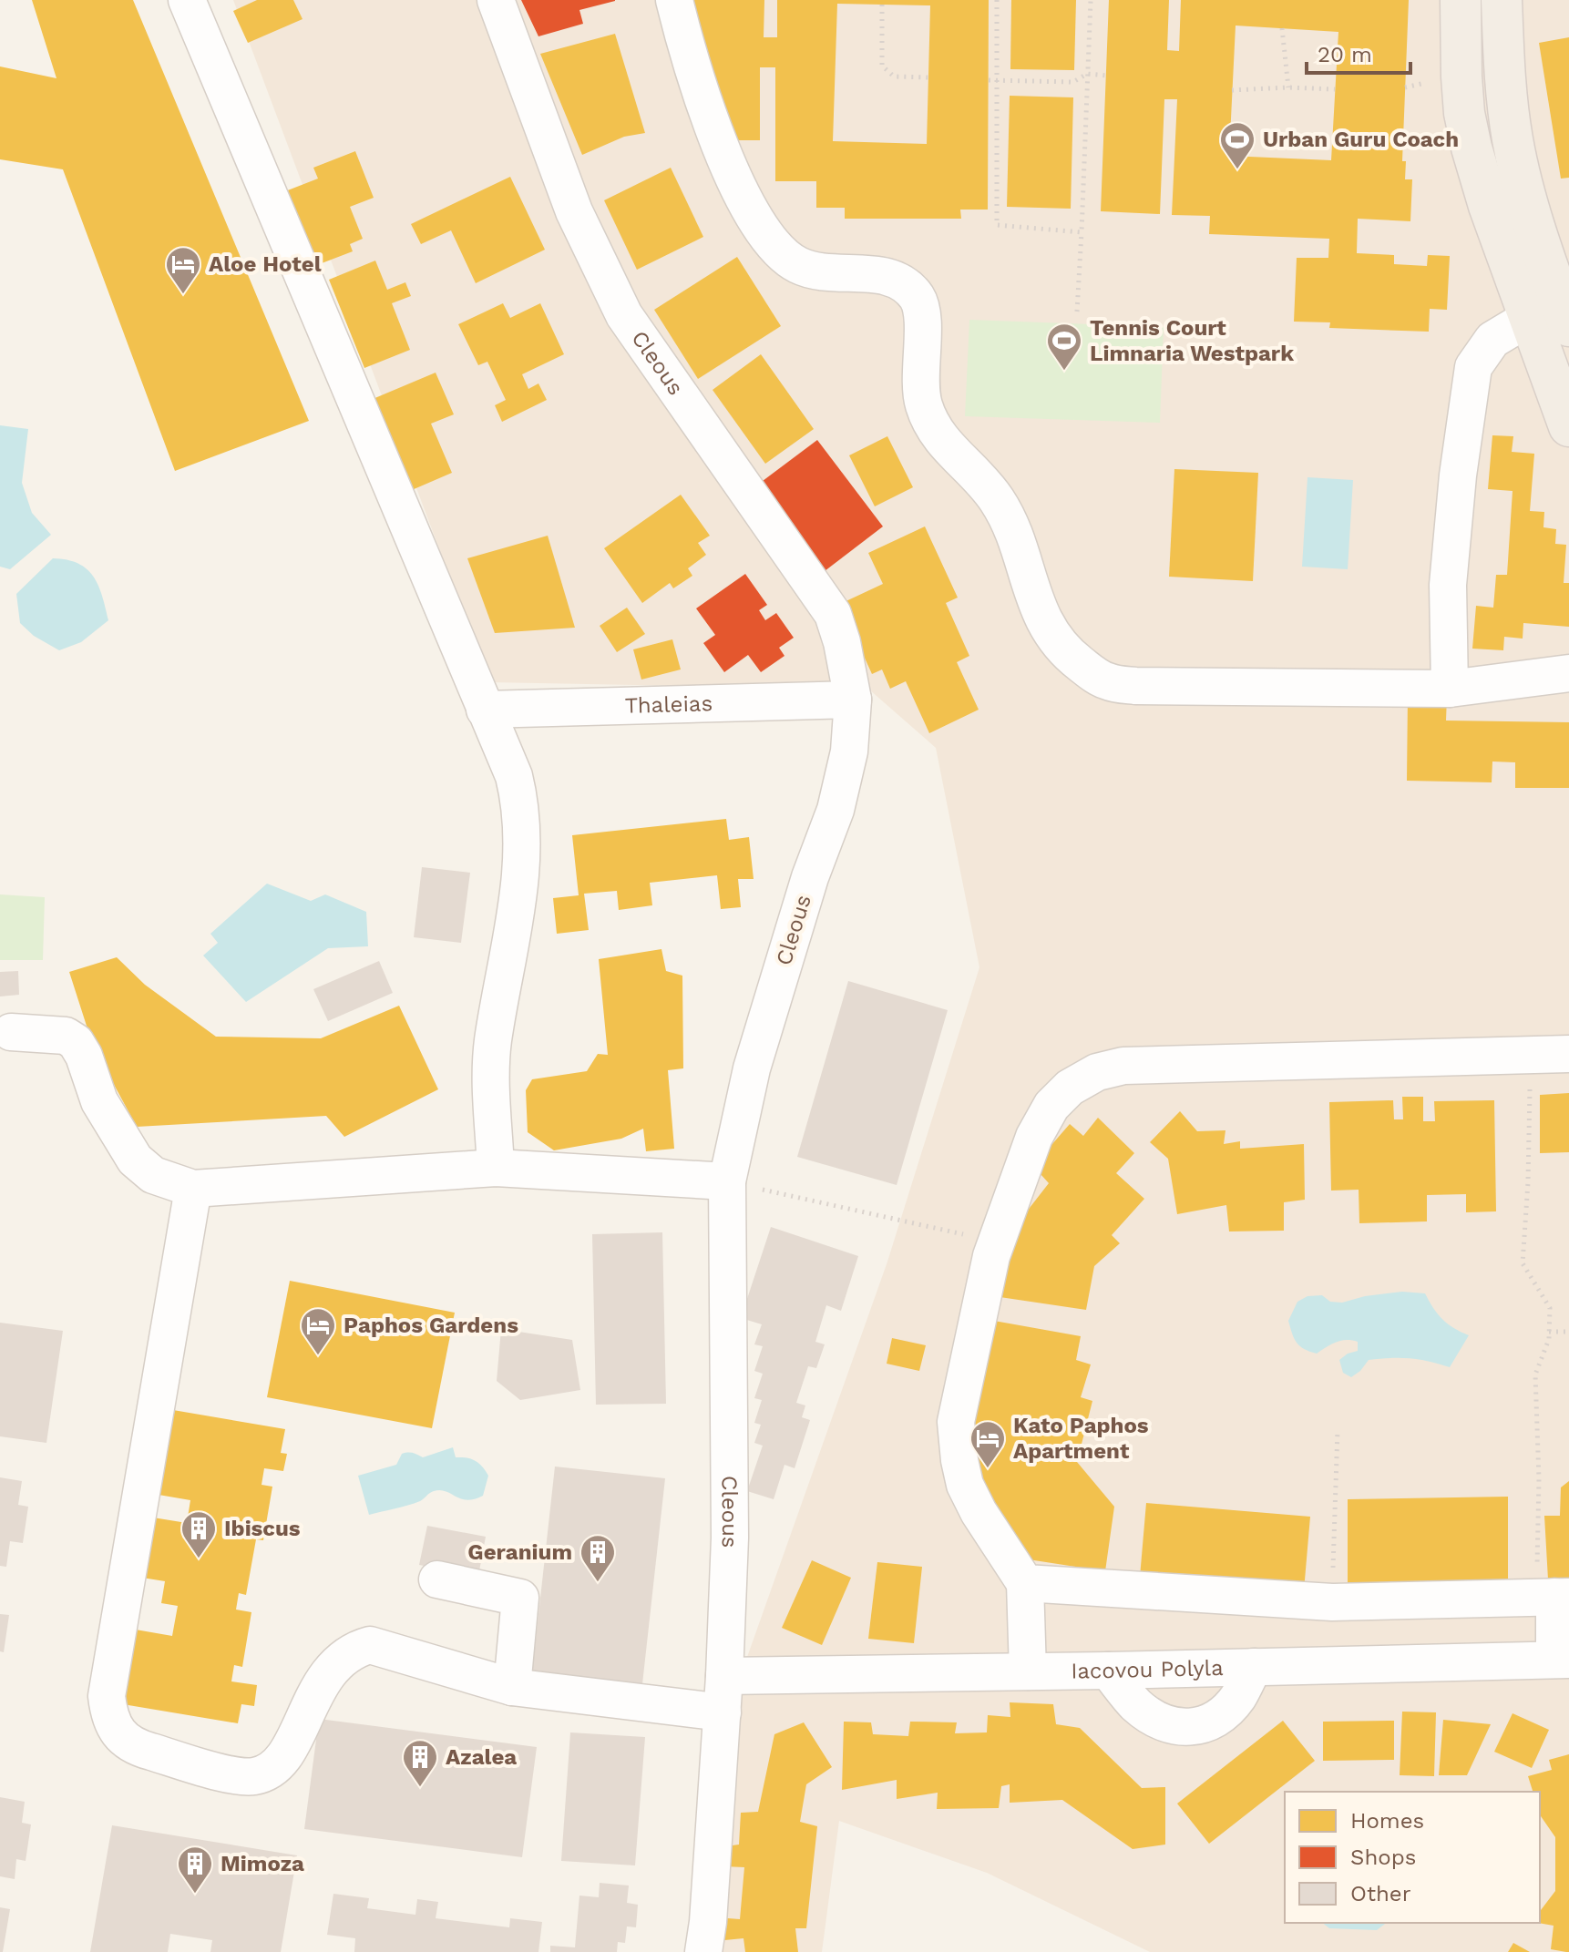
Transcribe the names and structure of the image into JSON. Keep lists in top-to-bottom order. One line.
{"streets":{"street":["Cleous","Thaleias","Iacovou Polyla"]},"crossings":[["Cleous","Thaleias"],["Cleous","Iacovou Polyla"]],"places":{"sports":["Urban Guru Coach","Tennis Court Limnaria Westpark"],"hotel":["Aloe Hotel","Paphos Gardens","Kato Paphos Apartment"],"building":["Ibiscus","Geranium","Azalea","Mimoza"]},"legend":["Homes","Shops","Other"],"scale_bar":"20 m"}
